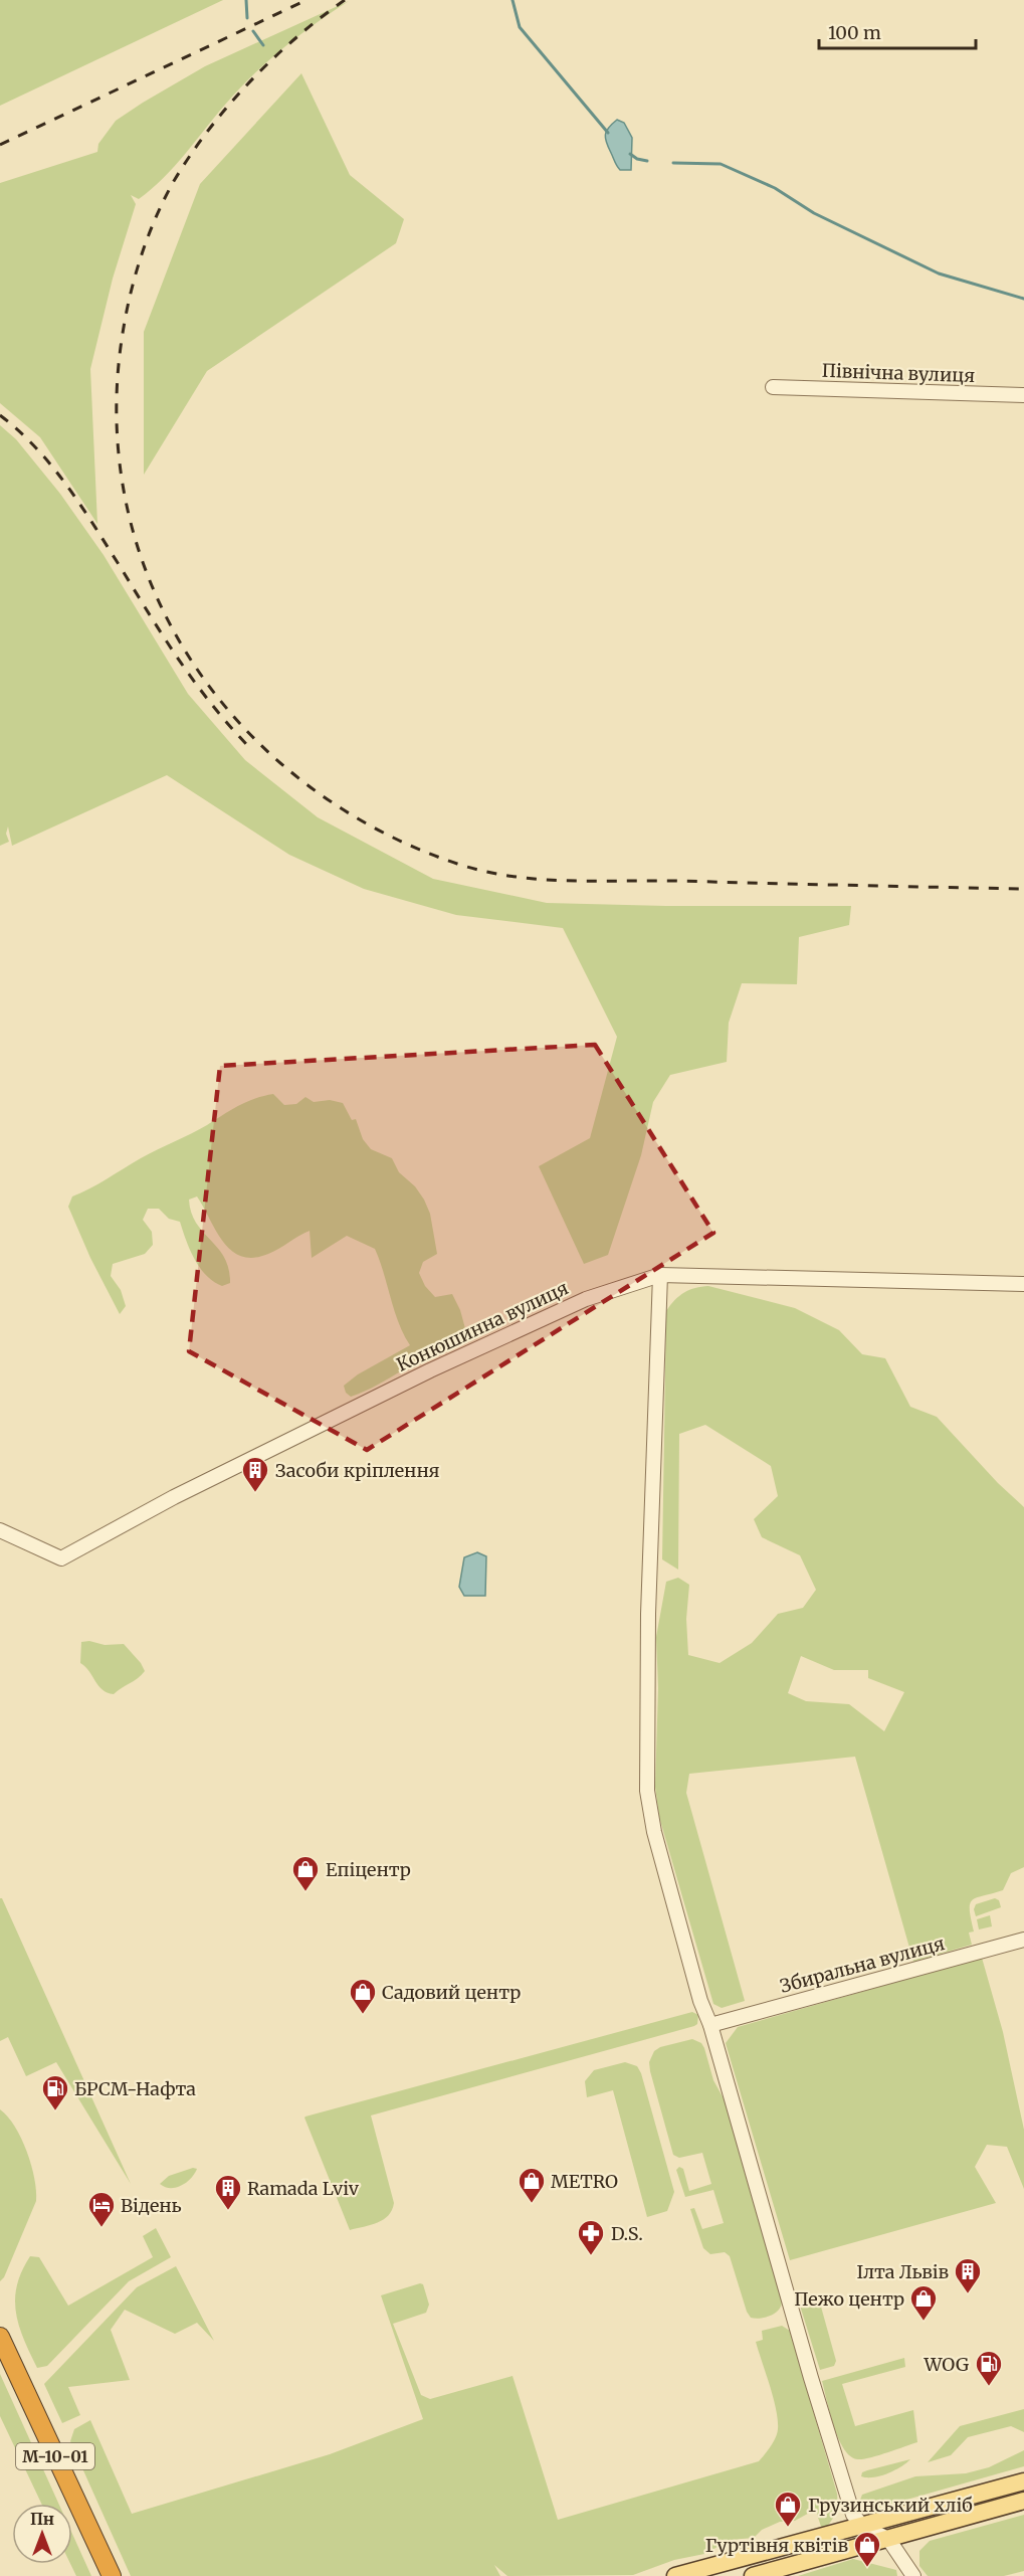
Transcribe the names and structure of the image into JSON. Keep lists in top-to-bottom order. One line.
{"streets":{"highway":["М-10-01"],"street":["Північна вулиця","Конюшинна вулиця","Збиральна вулиця"]},"places":{"building":["Засоби кріплення","Ramada Lviv","Ілта Львів"],"shop":["Епіцентр","Садовий центр","METRO","Пежо центр","Грузинський хліб","Гуртівня квітів"],"fuel station":["БРСМ-Нафта","WOG"],"hotel":["Відень"],"pharmacy":["D.S."]},"scale_bar":"100 m","north":"top"}
